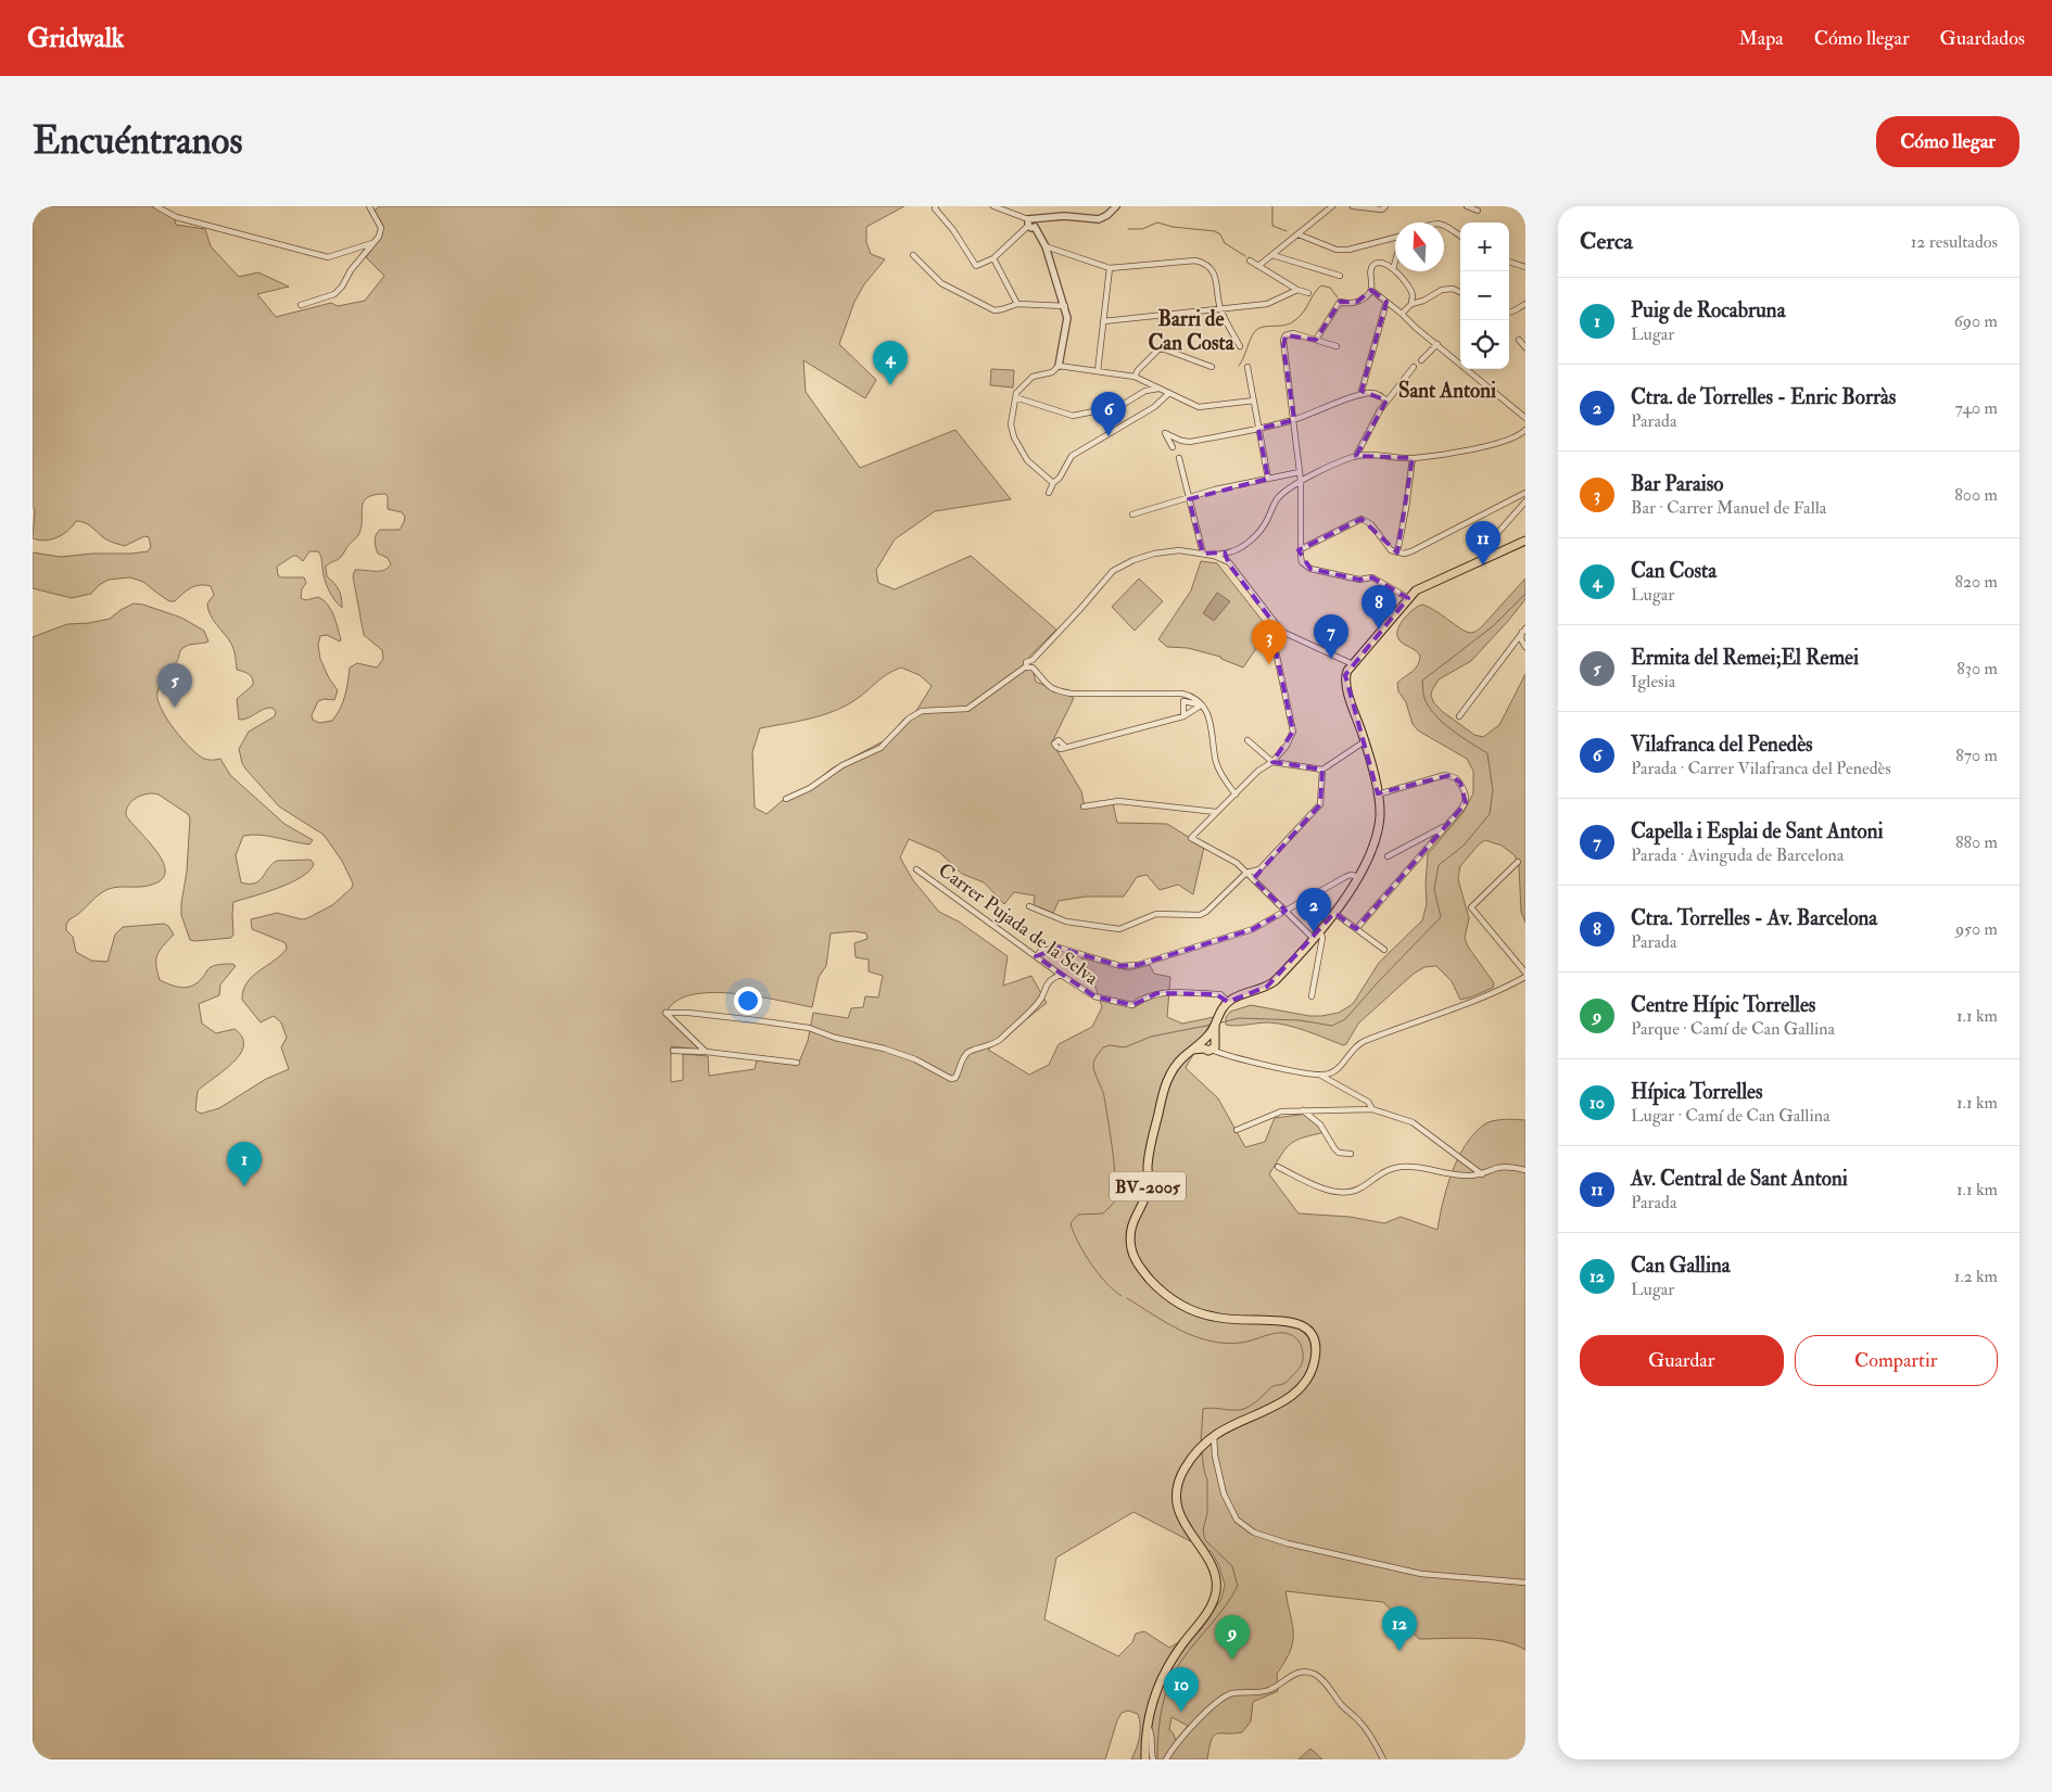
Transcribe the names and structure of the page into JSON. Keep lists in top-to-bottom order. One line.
{"streets":{"main road":["BV-2005"],"street":["Carrer Pujada de la Selva"]},"crossings":[["Carrer Pujada de la Selva","BV-2005"]],"districts":["Barri de Can Costa","Sant Antoni"],"north":"top","page":{"header":"Gridwalk","nav":["Mapa","Cómo llegar","Guardados"],"buttons":["Cómo llegar",["Guardar","Compartir"]],"title":"Encuéntranos","heading":["Cerca","12 resultados"],"map_buttons":["+","−"],"list":[{"mark":"1","name":"Puig de Rocabruna","note":"Lugar","value":"690 m"},{"mark":"2","name":"Ctra. de Torrelles - Enric Borràs","note":"Parada","value":"740 m"},{"mark":"3","name":"Bar Paraiso","note":"Bar · Carrer Manuel de Falla","value":"800 m"},{"mark":"4","name":"Can Costa","note":"Lugar","value":"820 m"},{"mark":"5","name":"Ermita del Remei;El Remei","note":"Iglesia","value":"830 m"},{"mark":"6","name":"Vilafranca del Penedès","note":"Parada · Carrer Vilafranca del Penedès","value":"870 m"},{"mark":"7","name":"Capella i Esplai de Sant Antoni","note":"Parada · Avinguda de Barcelona","value":"880 m"},{"mark":"8","name":"Ctra. Torrelles - Av. Barcelona","note":"Parada","value":"950 m"},{"mark":"9","name":"Centre Hípic Torrelles","note":"Parque · Camí de Can Gallina","value":"1.1 km"},{"mark":"10","name":"Hípica Torrelles","note":"Lugar · Camí de Can Gallina","value":"1.1 km"},{"mark":"11","name":"Av. Central de Sant Antoni","note":"Parada","value":"1.1 km"},{"mark":"12","name":"Can Gallina","note":"Lugar","value":"1.2 km"}],"pins":["4","6","11","8","7","3","5","2","1","12","9","10"]}}
